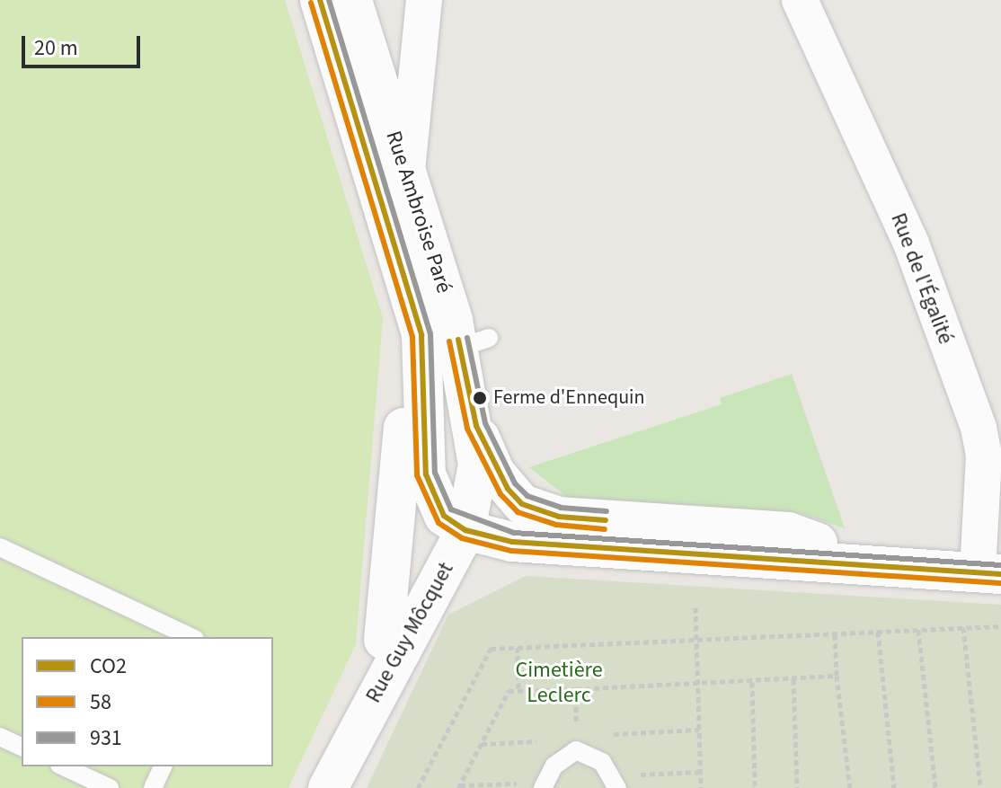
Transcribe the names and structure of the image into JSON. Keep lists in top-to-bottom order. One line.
{"streets":{"street":["Rue Ambroise Paré","Rue de l'Égalité","Rue Guy Môcquet"]},"crossings":[["Rue Ambroise Paré","Rue Guy Môcquet"]],"parks":["Cimetière Leclerc"],"places":["Ferme d'Ennequin"],"lines":["transit line CO2","transit line 931","transit line 58"],"legend":["CO2","58","931"],"scale_bar":"20 m"}
